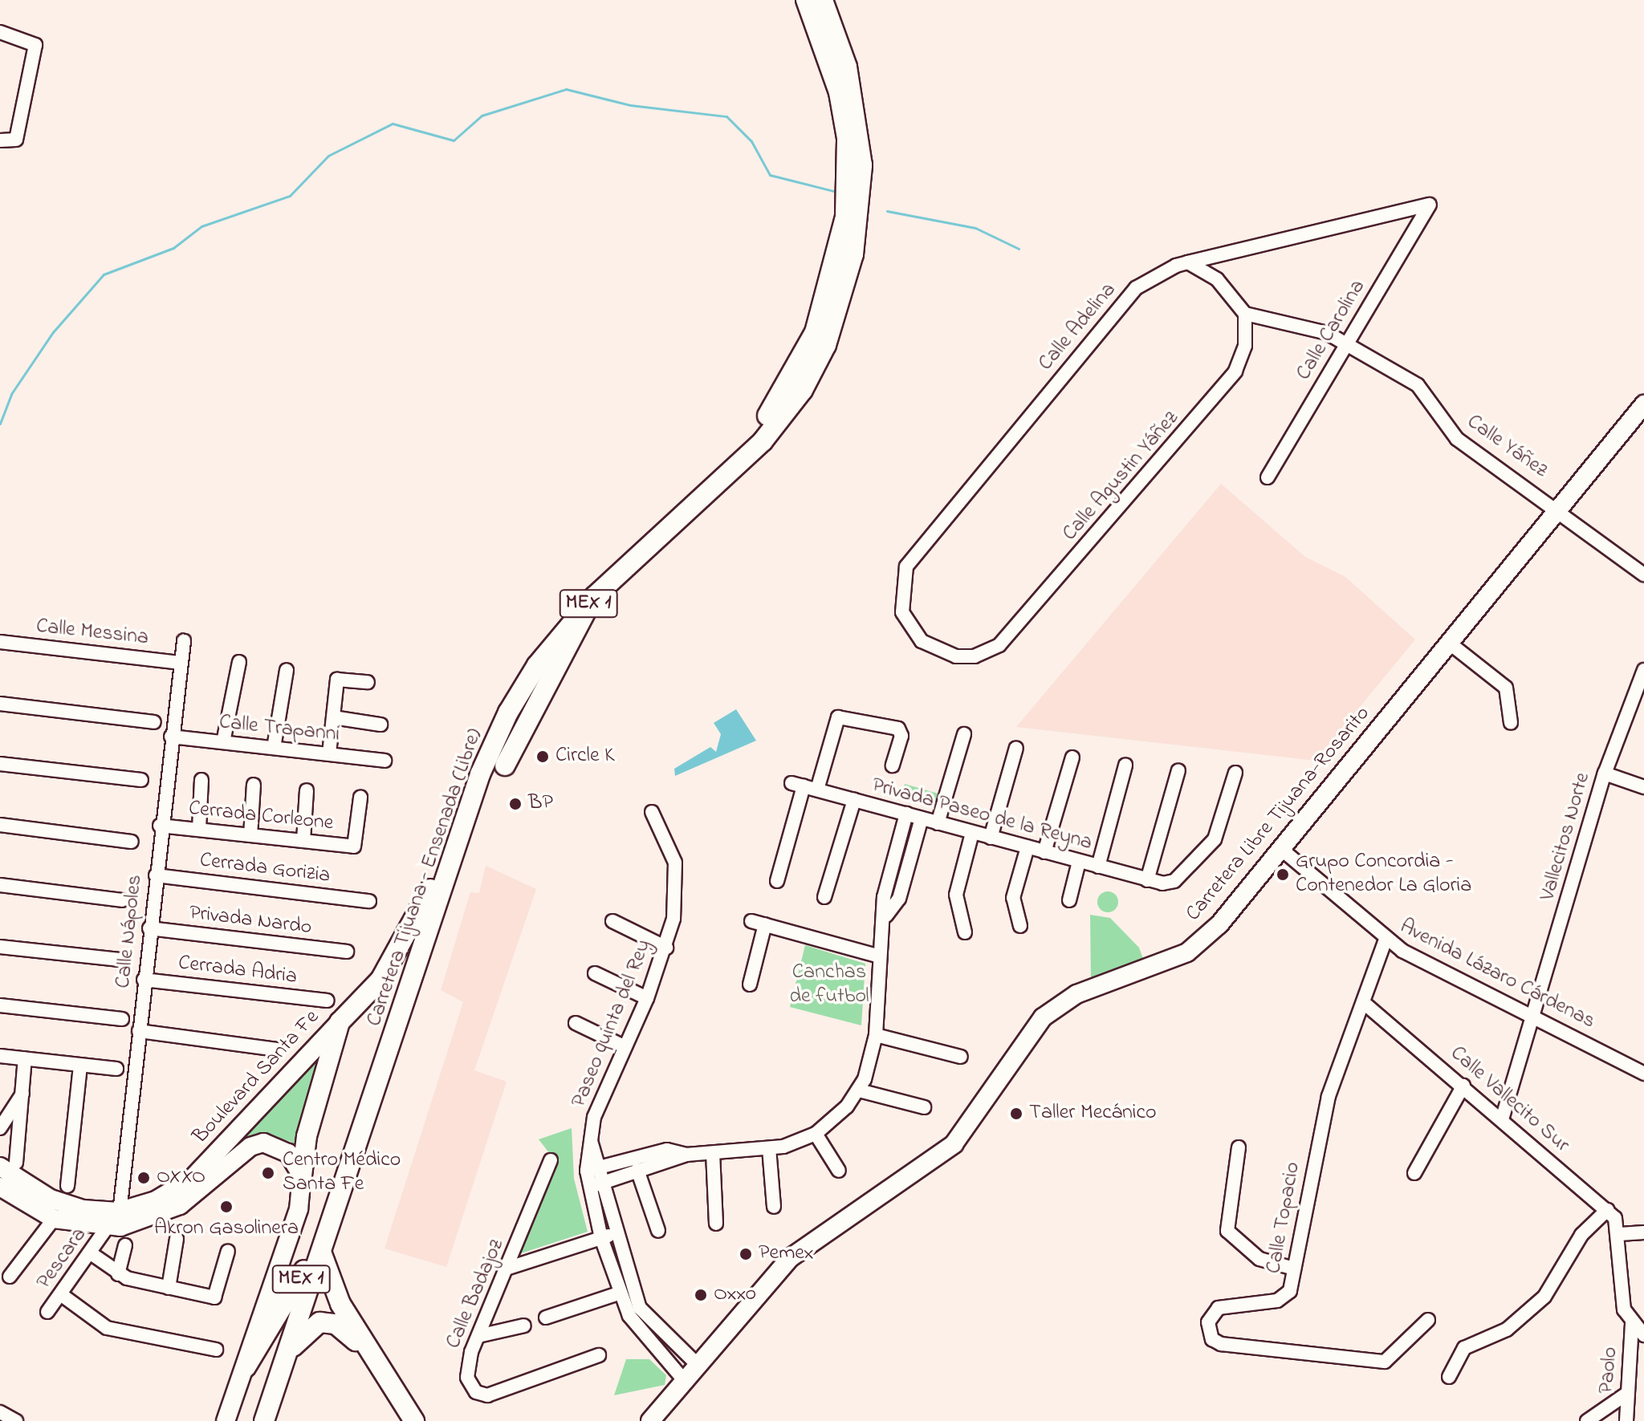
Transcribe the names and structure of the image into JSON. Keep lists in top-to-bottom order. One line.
{"streets":{"highway":["MEX 1","Carretera Tijuana - Ensenada (Libre)"],"main road":["Carretera Libre Tijuana-Rosarito","Boulevard Santa Fe"],"street":["Calle Adelina","Calle Carolina","Calle Yáñez","Calle Agustin Yáñez","Calle Messina","Calle Trapanni","Privada Paseo de la Reyna","Cerrada Corleone","Vallecitos Norte","Cerrada Gorizia","Privada Nardo","Calle Nápoles","Cerrada Adria","Avenida Lázaro Cárdenas","Paseo quinta del Rey","Calle Vallecito Sur","Calle Topacio","Pescara","Calle Badajoz","Paolo"]},"crossings":[["Calle Adelina","Calle Carolina"],["Calle Adelina","Calle Agustin Yáñez"],["Calle Carolina","Calle Yáñez"],["Calle Yáñez","Calle Agustin Yáñez"],["Calle Yáñez","Carretera Libre Tijuana-Rosarito"],["Calle Messina","Calle Nápoles"],["Calle Trapanni","Calle Nápoles"],["Carretera Libre Tijuana-Rosarito","Avenida Lázaro Cárdenas"],["Cerrada Corleone","Calle Nápoles"],["Vallecitos Norte","Avenida Lázaro Cárdenas"],["Vallecitos Norte","Calle Vallecito Sur"],["Cerrada Gorizia","Calle Nápoles"],["Privada Nardo","Calle Nápoles"],["Calle Nápoles","Cerrada Adria"],["Calle Nápoles","Boulevard Santa Fe"],["Calle Nápoles","Pescara"],["Avenida Lázaro Cárdenas","Calle Topacio"],["Boulevard Santa Fe","Pescara"],["Calle Vallecito Sur","Calle Topacio"]],"parks":["Canchas de futbol"],"places":["Circle K","BP","Grupo Concordia - Contenedor La Gloria","Taller Mecánico","Centro Médico Santa Fe","OXXO","Akron Gasolinera","Pemex","Oxxo"]}
